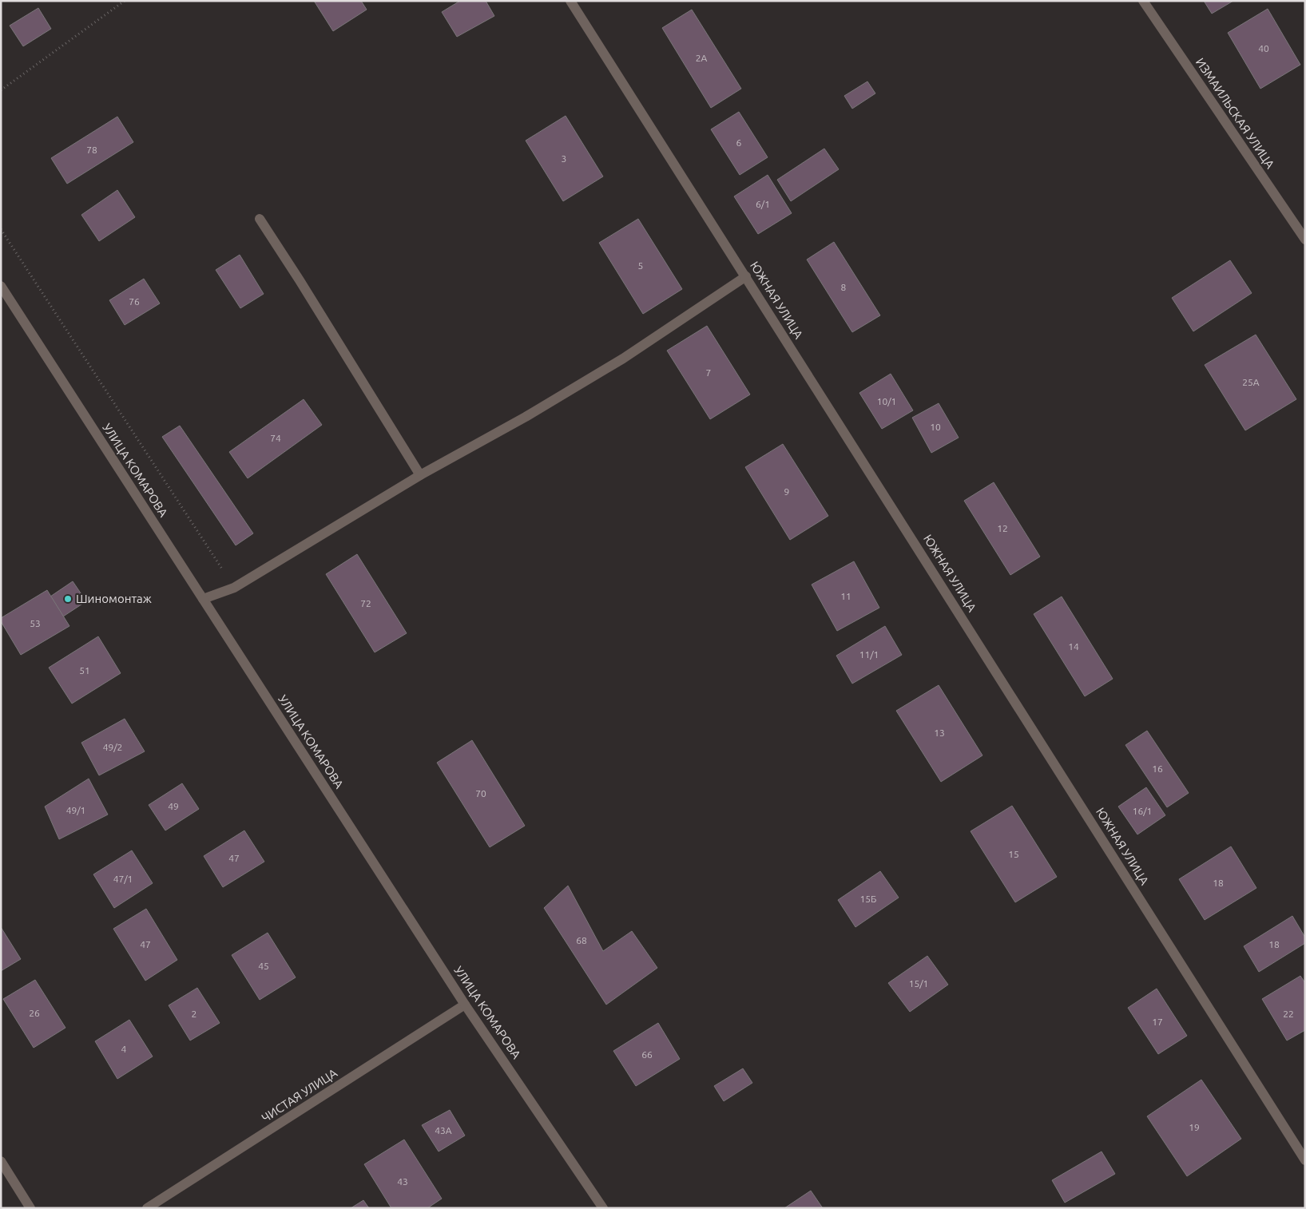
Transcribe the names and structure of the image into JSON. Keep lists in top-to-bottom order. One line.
{"streets":{"street":["ИЗМАИЛЬСКАЯ УЛИЦА","ЮЖНАЯ УЛИЦА","УЛИЦА КОМАРОВА","ЧИСТАЯ УЛИЦА"]},"crossings":[["УЛИЦА КОМАРОВА","ЧИСТАЯ УЛИЦА"]],"places":["Шиномонтаж"],"house_numbers":["40","2А","6","78","3","6/1","5","8","76","7","25А","10/1","10","74","9","12","11","72","53","14","11/1","51","13","49/2","16","70","49","49/1","16/1","15","47","47/1","18","15Б","68","47","18","45","15/1","26","2","22","17","4","66","19","43А","43"]}
